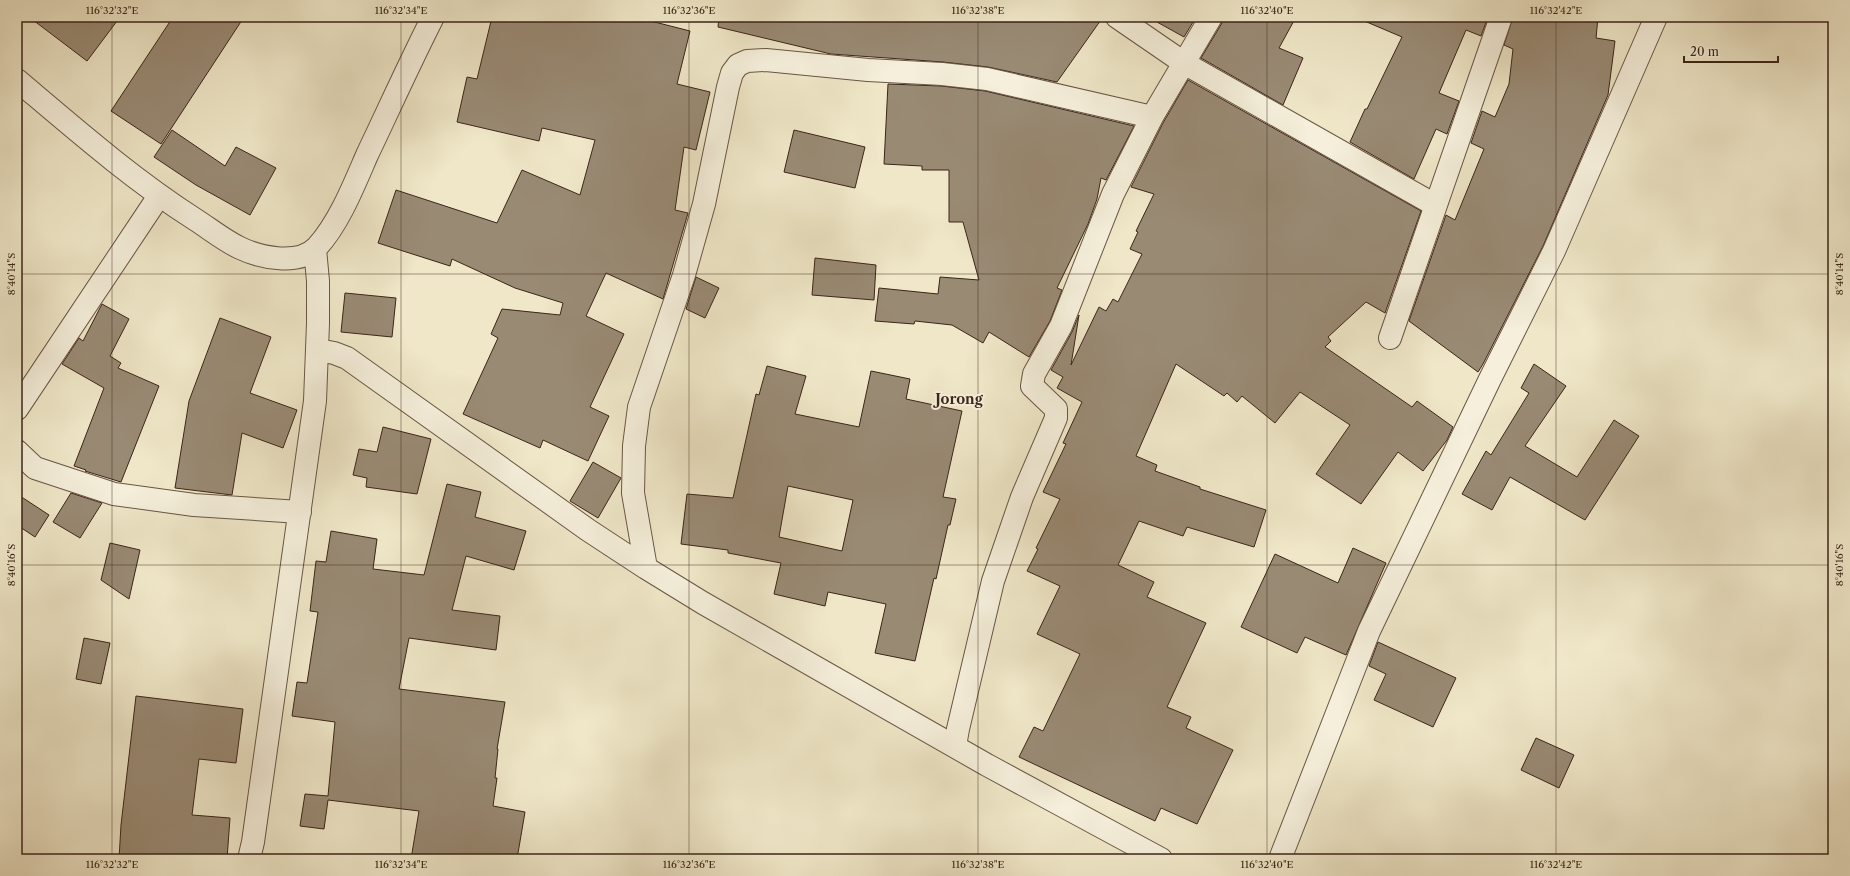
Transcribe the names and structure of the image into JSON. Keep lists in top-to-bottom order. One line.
{"districts":["Jorong"],"scale_bar":"20 m","coordinates":["116°32'32\"E","116°32'34\"E","116°32'36\"E","116°32'38\"E","116°32'40\"E","116°32'42\"E","8°40'14\"S","8°40'16\"S"]}
